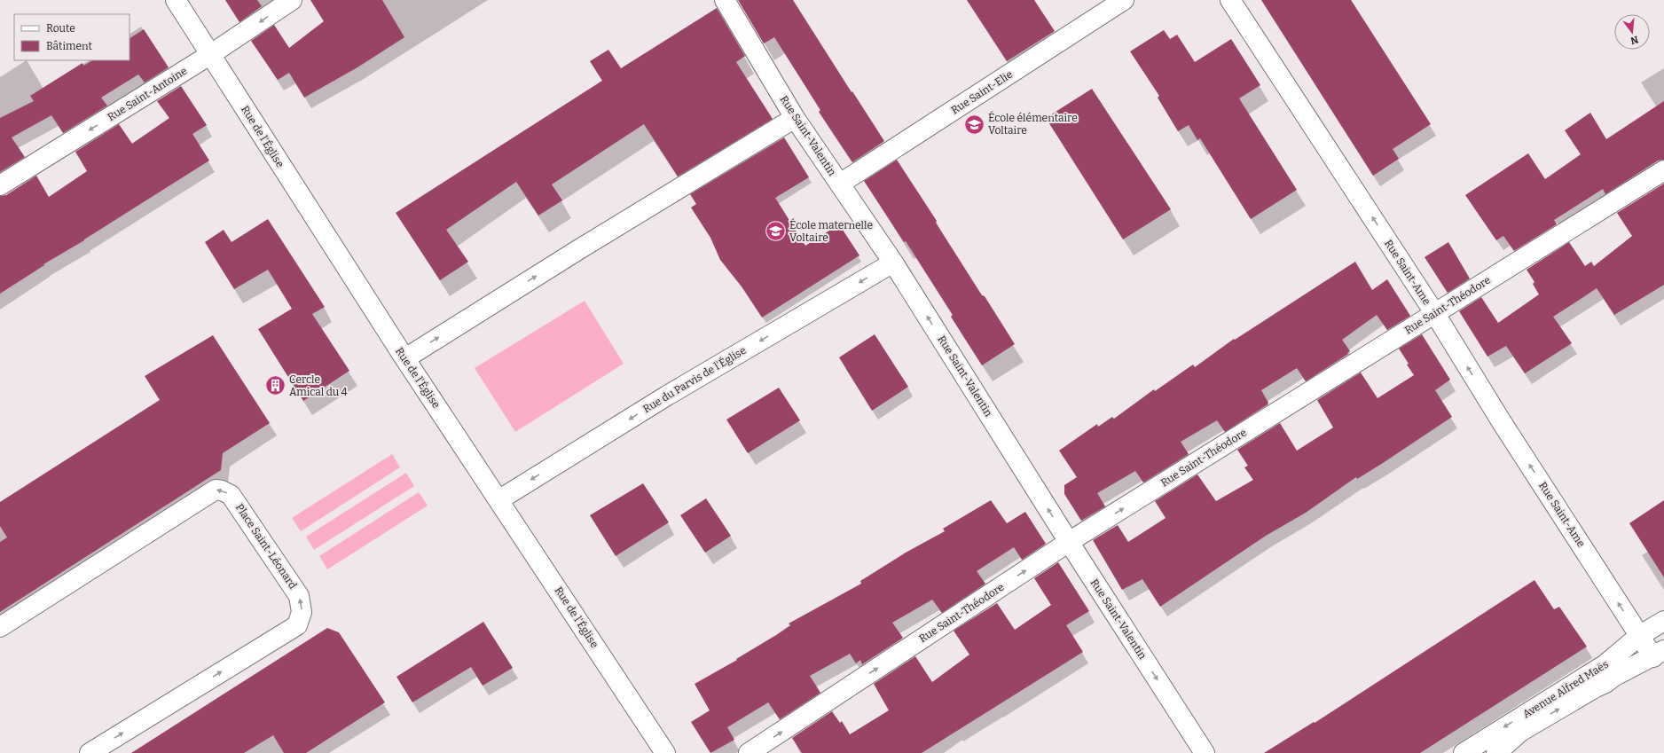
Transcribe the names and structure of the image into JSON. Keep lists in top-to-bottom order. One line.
{"streets":{"street":["Rue Saint-Elie","Rue Saint-Antoine","Rue Saint-Valentin","Rue de l'Église","Rue Saint-Ame","Rue Saint-Théodore","Rue du Parvis de l'Église","Place Saint-Léonard","Avenue Alfred Maës"]},"crossings":[["Rue Saint-Elie","Rue Saint-Valentin"],["Rue Saint-Antoine","Rue de l'Église"],["Rue Saint-Valentin","Rue Saint-Théodore"],["Rue Saint-Valentin","Rue du Parvis de l'Église"],["Rue de l'Église","Rue du Parvis de l'Église"],["Rue Saint-Ame","Rue Saint-Théodore"],["Rue Saint-Ame","Avenue Alfred Maës"]],"one_way":["Rue Saint-Antoine","Rue Saint-Ame","Rue Saint-Théodore"],"places":{"school or university":["École élémentaire Voltaire","École maternelle Voltaire"],"building":["Cercle Amical du 4"]},"legend":["Route","Bâtiment"],"north":"bottom"}
